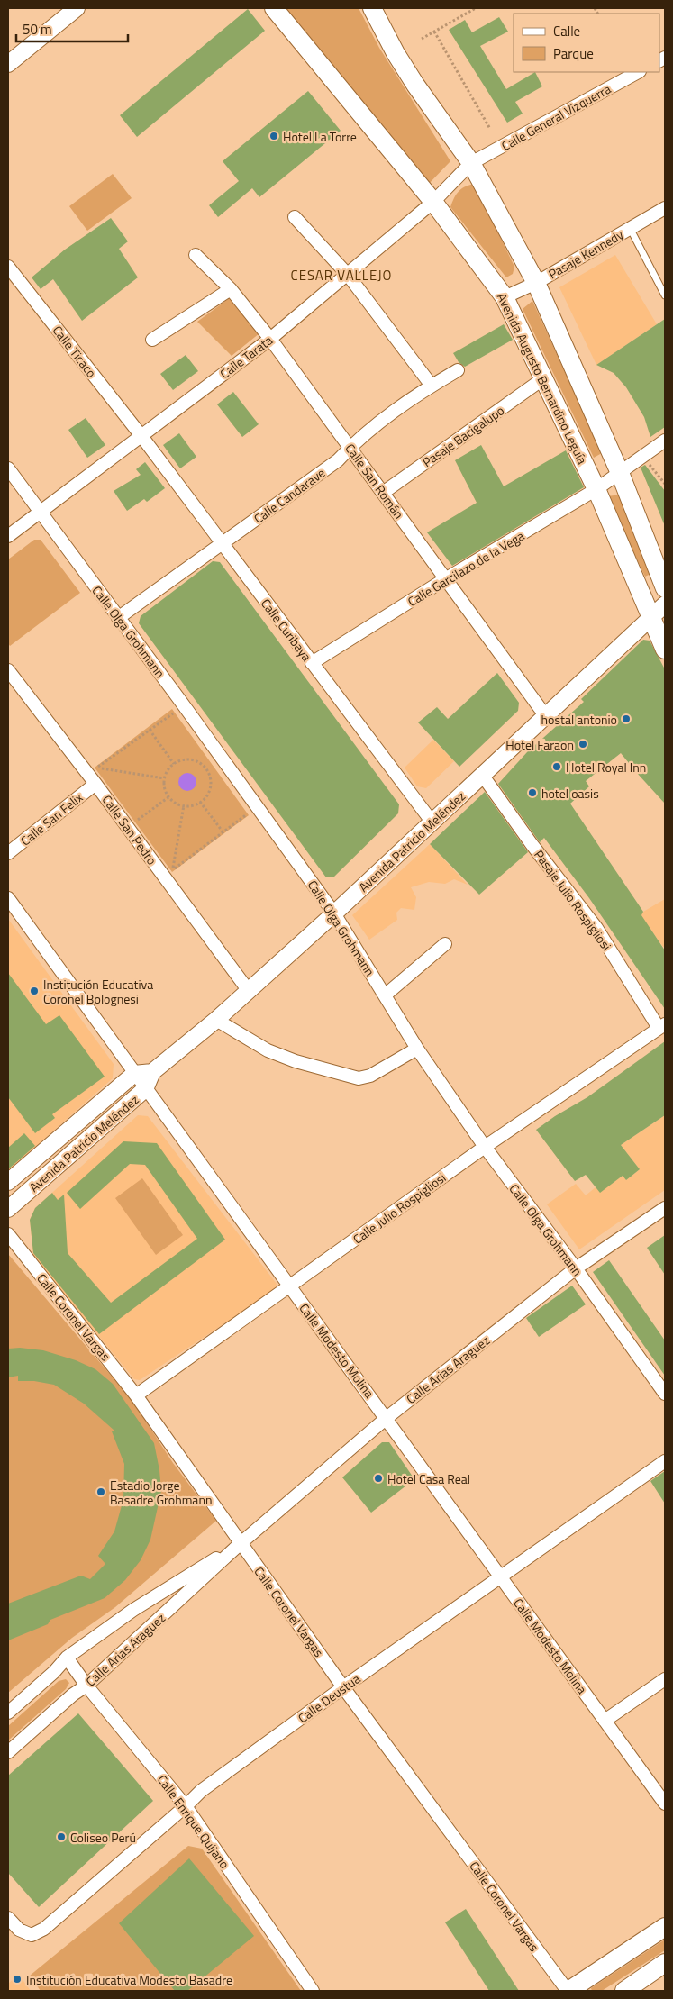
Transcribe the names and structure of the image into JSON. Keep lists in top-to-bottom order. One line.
{"streets":{"main road":["Avenida Augusto Bernardino Leguía"],"street":["Calle General Vizquerra","Pasaje Kennedy","Calle Ticaco","Calle Tarata","Pasaje Bacigalupo","Calle San Román","Calle Candarave","Calle Garcilazo de la Vega","Calle Curibaya","Calle Olga Grohmann","Calle San Felix","Calle San Pedro","Avenida Patricio Meléndez","Pasaje Julio Rospigliosi","Calle Julio Rospigliosi","Calle Coronel Vargas","Calle Modesto Molina","Calle Arias Araguez","Calle Deustua","Calle Enrique Quijano"]},"crossings":[["Calle General Vizquerra","Calle Tarata"],["Pasaje Kennedy","Avenida Augusto Bernardino Leguía"],["Calle Ticaco","Calle Tarata"],["Calle Ticaco","Calle Curibaya"],["Calle Tarata","Avenida Augusto Bernardino Leguía"],["Calle Tarata","Calle San Román"],["Calle Tarata","Calle Curibaya"],["Calle Tarata","Calle Olga Grohmann"],["Avenida Augusto Bernardino Leguía","Pasaje Bacigalupo"],["Avenida Augusto Bernardino Leguía","Calle Garcilazo de la Vega"],["Avenida Augusto Bernardino Leguía","Avenida Patricio Meléndez"],["Pasaje Bacigalupo","Calle San Román"],["Calle San Román","Calle Candarave"],["Calle San Román","Calle Garcilazo de la Vega"],["Calle San Román","Avenida Patricio Meléndez"],["Calle Candarave","Calle Curibaya"],["Calle Candarave","Calle Olga Grohmann"],["Calle Garcilazo de la Vega","Calle Curibaya"],["Calle Curibaya","Avenida Patricio Meléndez"],["Calle Olga Grohmann","Avenida Patricio Meléndez"],["Calle Olga Grohmann","Calle Julio Rospigliosi"],["Calle Olga Grohmann","Calle Arias Araguez"],["Calle San Felix","Calle San Pedro"],["Calle San Pedro","Avenida Patricio Meléndez"],["Avenida Patricio Meléndez","Pasaje Julio Rospigliosi"],["Avenida Patricio Meléndez","Calle Modesto Molina"],["Pasaje Julio Rospigliosi","Calle Julio Rospigliosi"],["Calle Julio Rospigliosi","Calle Coronel Vargas"],["Calle Julio Rospigliosi","Calle Modesto Molina"],["Calle Coronel Vargas","Calle Arias Araguez"],["Calle Coronel Vargas","Calle Deustua"],["Calle Modesto Molina","Calle Arias Araguez"],["Calle Modesto Molina","Calle Deustua"],["Calle Arias Araguez","Calle Enrique Quijano"],["Calle Deustua","Calle Enrique Quijano"]],"districts":["CESAR VALLEJO"],"places":["Hotel La Torre","hostal antonio","Hotel Faraon","Hotel Royal Inn","hotel oasis","Institución Educativa Coronel Bolognesi","Hotel Casa Real","Estadio Jorge Basadre Grohmann","Coliseo Perú","Institución Educativa Modesto Basadre"],"legend":["Calle","Parque"],"scale_bar":"50 m"}
